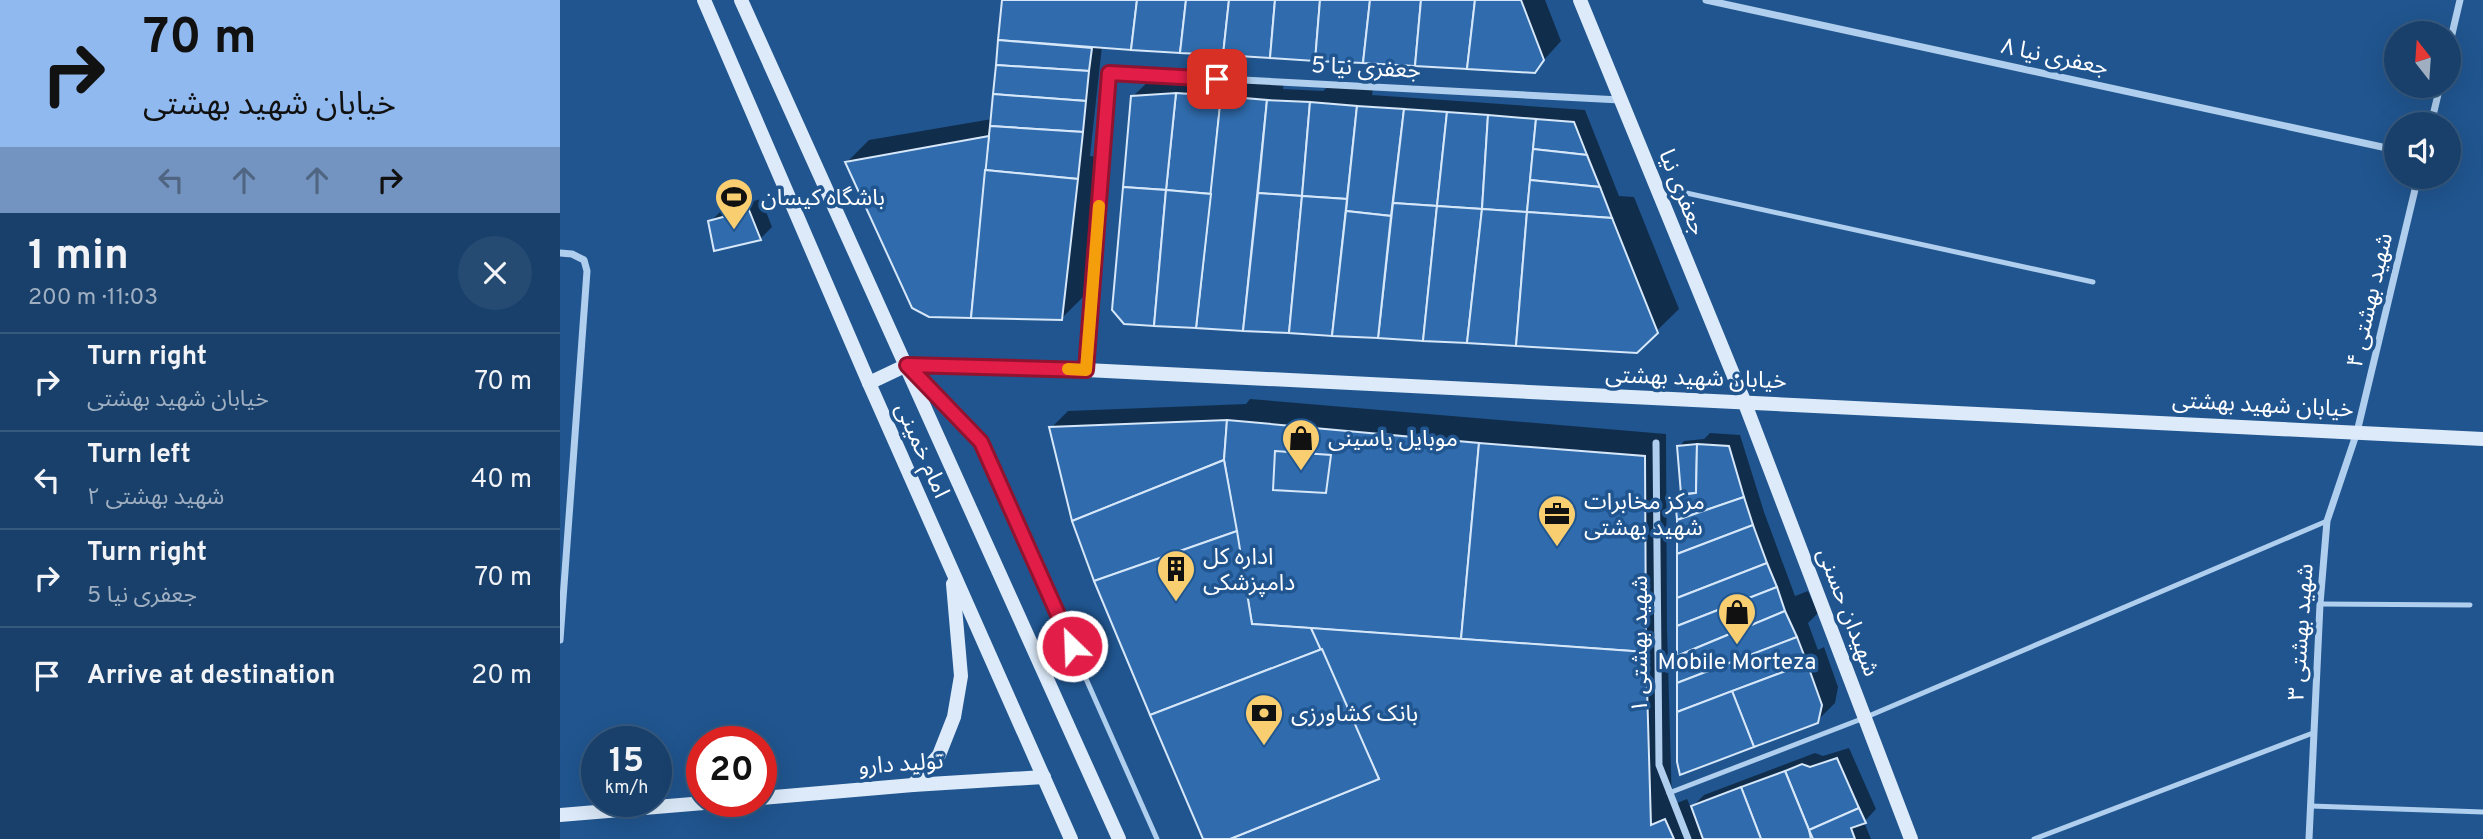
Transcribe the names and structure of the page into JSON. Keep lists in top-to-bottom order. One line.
{"streets":{"street":["جعفری نیا ۸","جعفری نیا 5","جعفری نیا","شهید بهشتی ۴","خیابان شهید بهشتی","امام خمینی","شهیدان حسنی","شهید بهشتی ۳","شهید بهشتی ۱","تولید دارو"]},"crossings":[["جعفری نیا 5","جعفری نیا"],["جعفری نیا 5","خیابان شهید بهشتی"],["جعفری نیا","خیابان شهید بهشتی"],["جعفری نیا","شهیدان حسنی"],["شهید بهشتی ۴","خیابان شهید بهشتی"],["شهید بهشتی ۴","شهید بهشتی ۳"],["خیابان شهید بهشتی","امام خمینی"],["خیابان شهید بهشتی","شهیدان حسنی"],["خیابان شهید بهشتی","شهید بهشتی ۳"],["امام خمینی","تولید دارو"]],"places":{"sports":["باشگاه کیسان"],"shop":["موبایل یاسینی","Mobile Morteza"],"office":["مرکز مخابرات شهید بهشتی"],"building":["اداره کل دامپزشکی"],"bank":["بانک کشاورزی"]},"north":"top","page":{"turn":["70 m","خیابان شهید بهشتی"],"heading":["1 min","200 m · 11:03"],"list":[{"name":"Turn right","note":"خیابان شهید بهشتی","value":"70 m"},{"name":"Turn left","note":"شهید بهشتی ۲","value":"40 m"},{"name":"Turn right","note":"جعفری نیا 5","value":"70 m"},{"name":"Arrive at destination","value":"20 m"}],"speed":"15 km/h","limit":"20"}}
